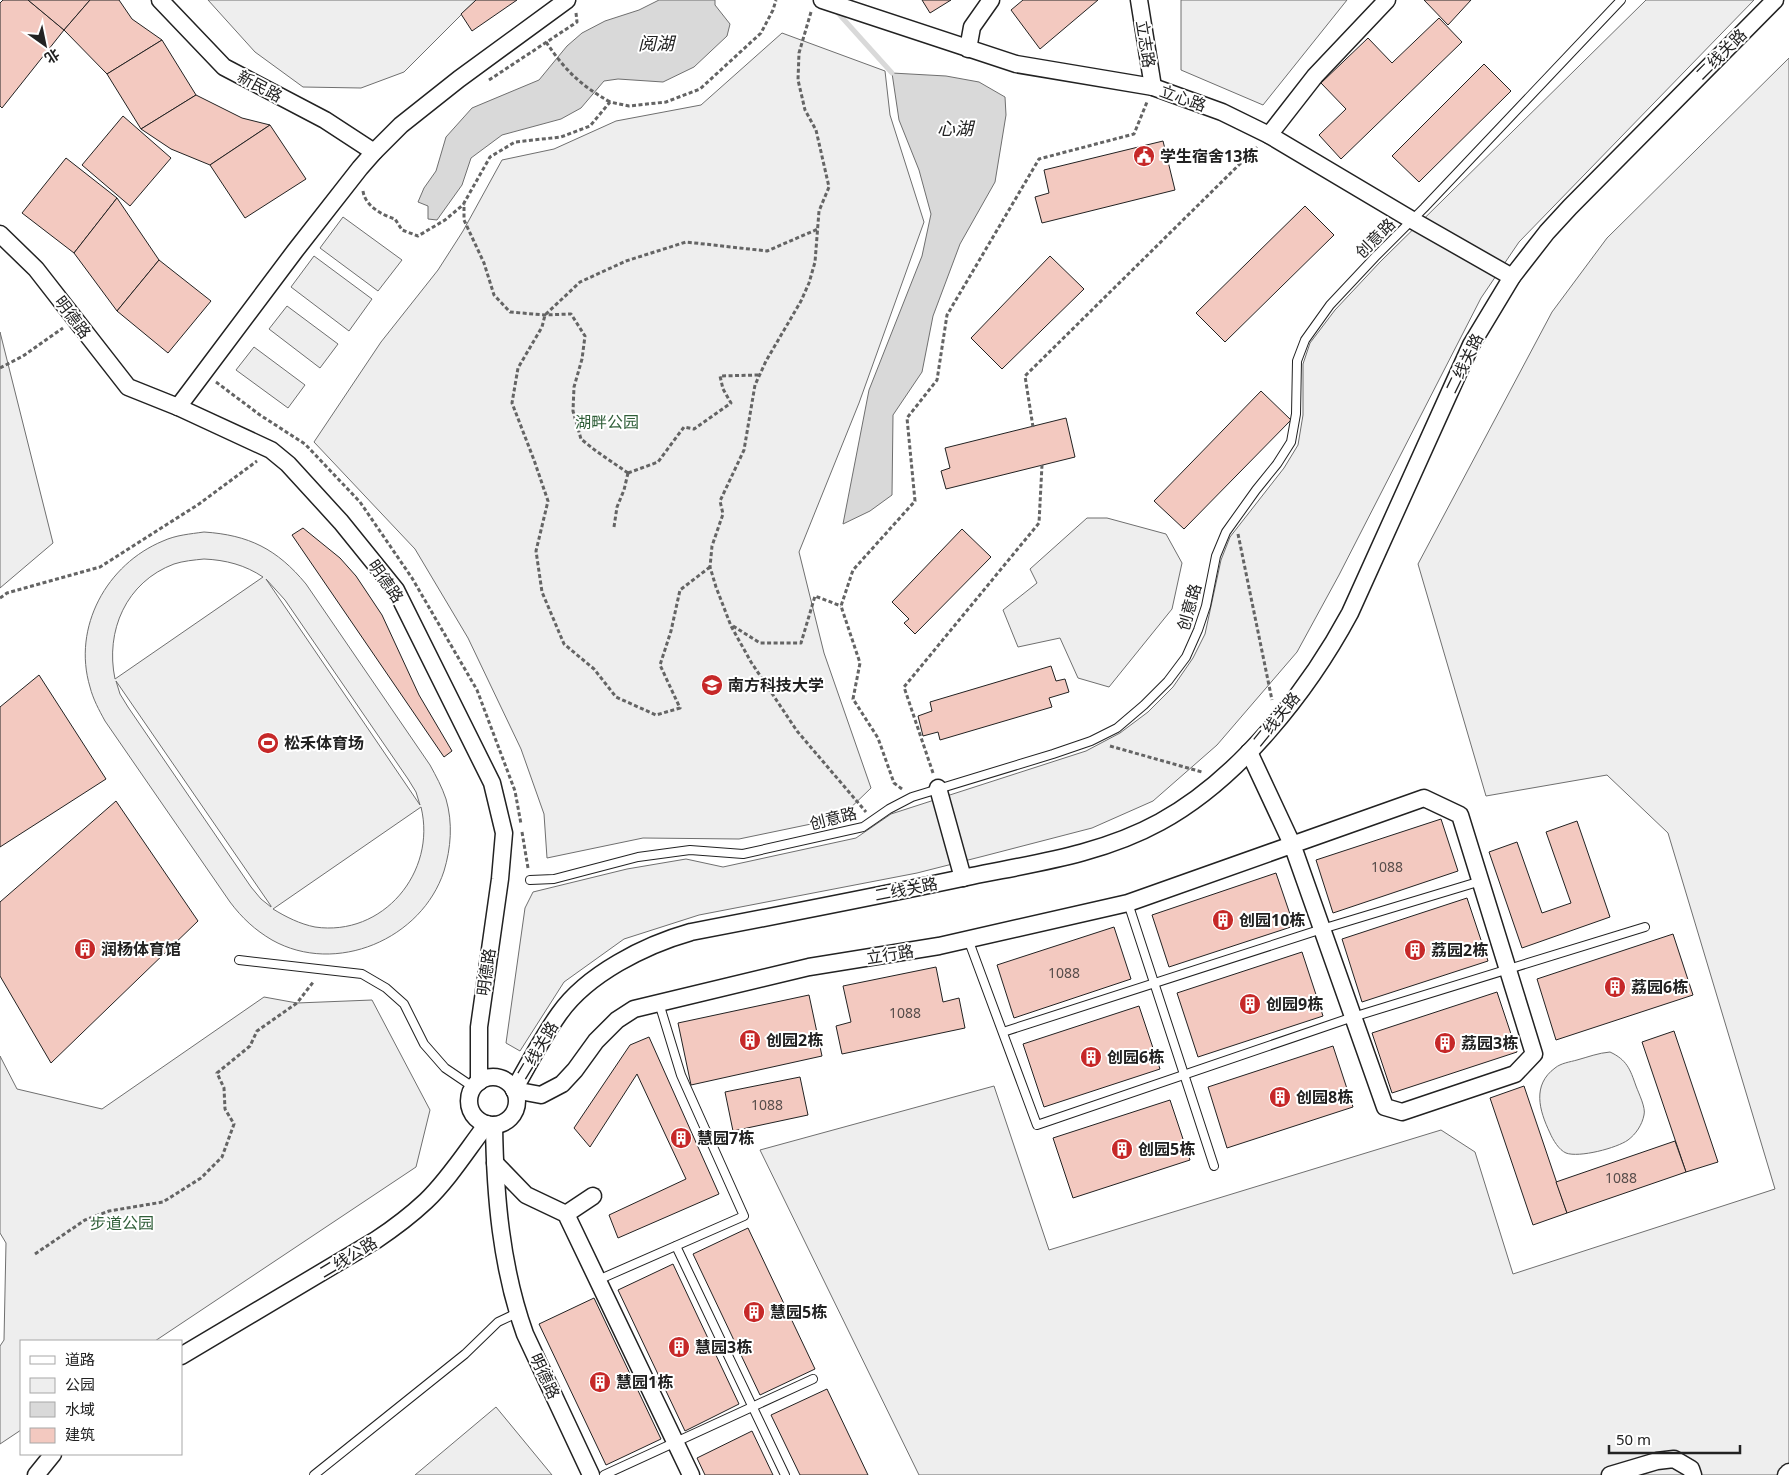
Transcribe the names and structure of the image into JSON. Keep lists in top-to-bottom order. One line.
{"streets":{"street":["立志路","二线关路","新民路","立心路","明德路","立行路","二线公路"],"lane":["创意路"]},"crossings":[["立志路","立心路"],["二线关路","立心路"],["二线关路","明德路"],["二线关路","立行路"],["二线关路","二线公路"],["立心路","创意路"],["明德路","立行路"],["明德路","二线公路"],["立行路","二线公路"]],"water":["阅湖","心湖"],"parks":["湖畔公园","步道公园"],"places":{"public building":["学生宿舍13栋"],"school or university":["南方科技大学"],"sports":["松禾体育场"],"building":["创园10栋","润杨体育馆","荔园2栋","荔园6栋","创园9栋","创园2栋","荔园3栋","创园6栋","创园8栋","慧园7栋","创园5栋","慧园5栋","慧园3栋","慧园1栋"]},"house_numbers":["1088","1088","1088","1088","1088"],"legend":["道路","公园","水域","建筑"],"scale_bar":"50 m","north":"bottom right"}
